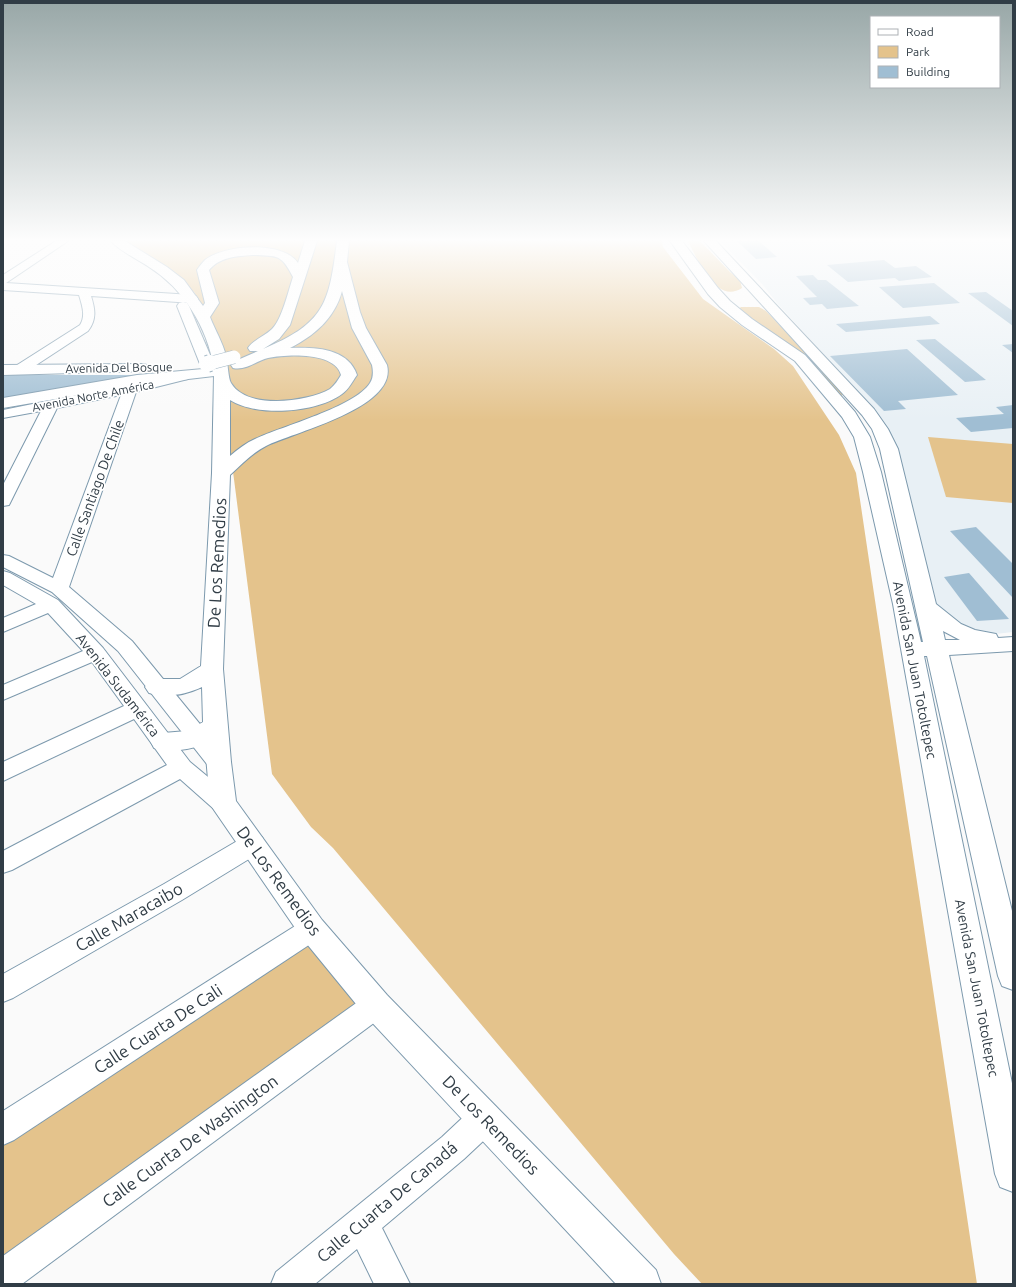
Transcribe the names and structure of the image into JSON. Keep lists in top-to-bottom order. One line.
{"streets":{"main road":["Avenida Del Bosque","Avenida Norte América","De Los Remedios","Avenida San Juan Totoltepec"],"street":["Calle Santiago De Chile","Avenida Sudamérica","Calle Maracaibo","Calle Cuarta De Cali","Calle Cuarta De Washington","Calle Cuarta De Canadá"]},"crossings":[["Avenida Del Bosque","Avenida Norte América"],["Avenida Del Bosque","De Los Remedios"],["Avenida Norte América","Calle Santiago De Chile"],["Avenida Norte América","De Los Remedios"],["Calle Santiago De Chile","Avenida Sudamérica"],["De Los Remedios","Avenida Sudamérica"],["De Los Remedios","Calle Maracaibo"],["De Los Remedios","Calle Cuarta De Cali"],["De Los Remedios","Calle Cuarta De Washington"],["De Los Remedios","Calle Cuarta De Canadá"]],"legend":["Road","Park","Building"]}
